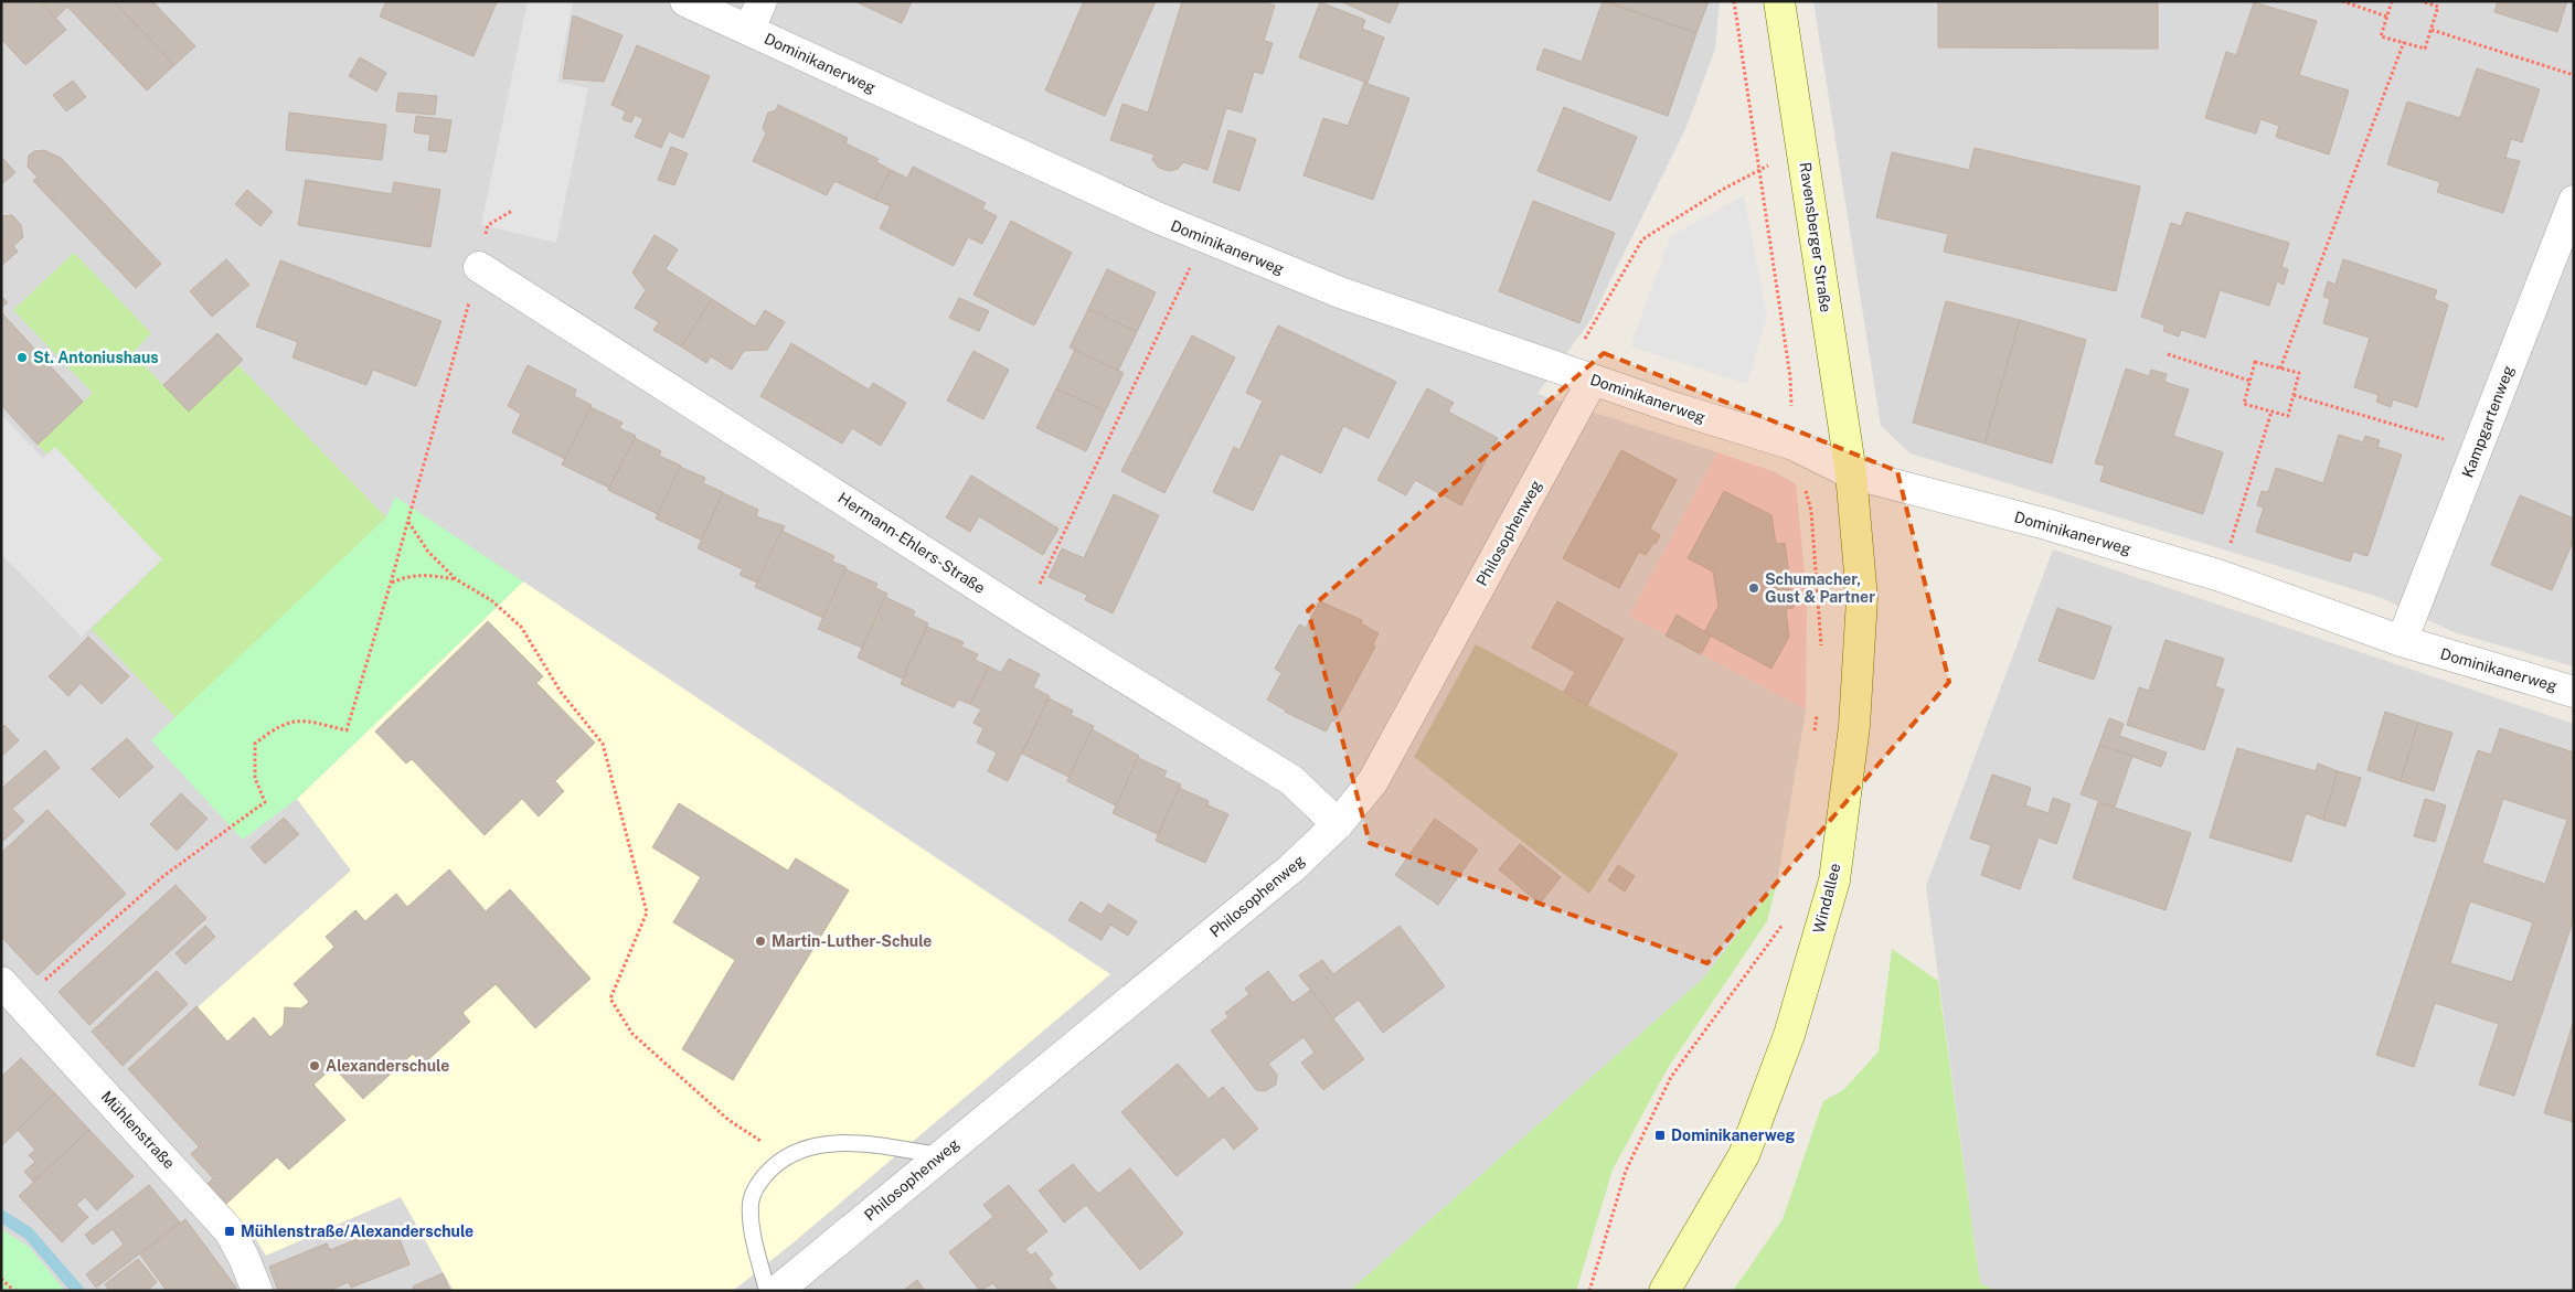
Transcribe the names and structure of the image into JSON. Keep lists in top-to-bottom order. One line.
{"streets":{"main road":["Ravensberger Straße","Windallee"],"street":["Dominikanerweg","Kampgartenweg","Philosophenweg","Hermann-Ehlers-Straße","Mühlenstraße"]},"crossings":[["Dominikanerweg","Ravensberger Straße"],["Dominikanerweg","Kampgartenweg"],["Dominikanerweg","Philosophenweg"],["Dominikanerweg","Windallee"],["Ravensberger Straße","Windallee"],["Philosophenweg","Hermann-Ehlers-Straße"]],"places":{"other":["St. Antoniushaus","Schumacher, Gust & Partner","Martin-Luther-Schule","Alexanderschule"],"transit":["Dominikanerweg","Mühlenstraße/Alexanderschule"]}}
